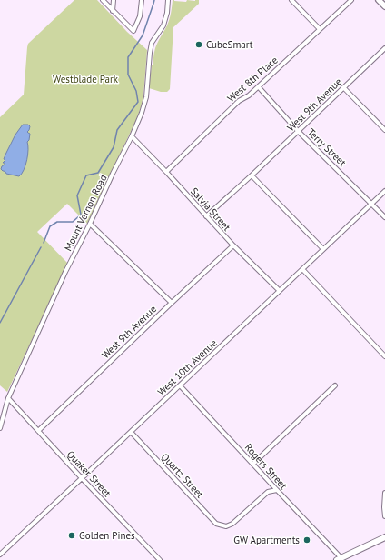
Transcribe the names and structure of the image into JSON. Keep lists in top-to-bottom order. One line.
{"streets":{"street":["West 8th Place","West 9th Avenue","Terry Street","Salvia Street","Mount Vernon Road","West 10th Avenue","Rogers Street","Quaker Street","Quartz Street"]},"crossings":[["West 8th Place","Terry Street"],["West 8th Place","Salvia Street"],["West 9th Avenue","Terry Street"],["West 9th Avenue","Salvia Street"],["West 9th Avenue","Quaker Street"],["Terry Street","West 10th Avenue"],["Salvia Street","Mount Vernon Road"],["Salvia Street","West 10th Avenue"],["Mount Vernon Road","Quaker Street"],["West 10th Avenue","Rogers Street"],["West 10th Avenue","Quaker Street"],["West 10th Avenue","Quartz Street"],["Rogers Street","Quartz Street"]],"parks":["Westblade Park"],"places":["CubeSmart","Golden Pines","GW Apartments"]}
